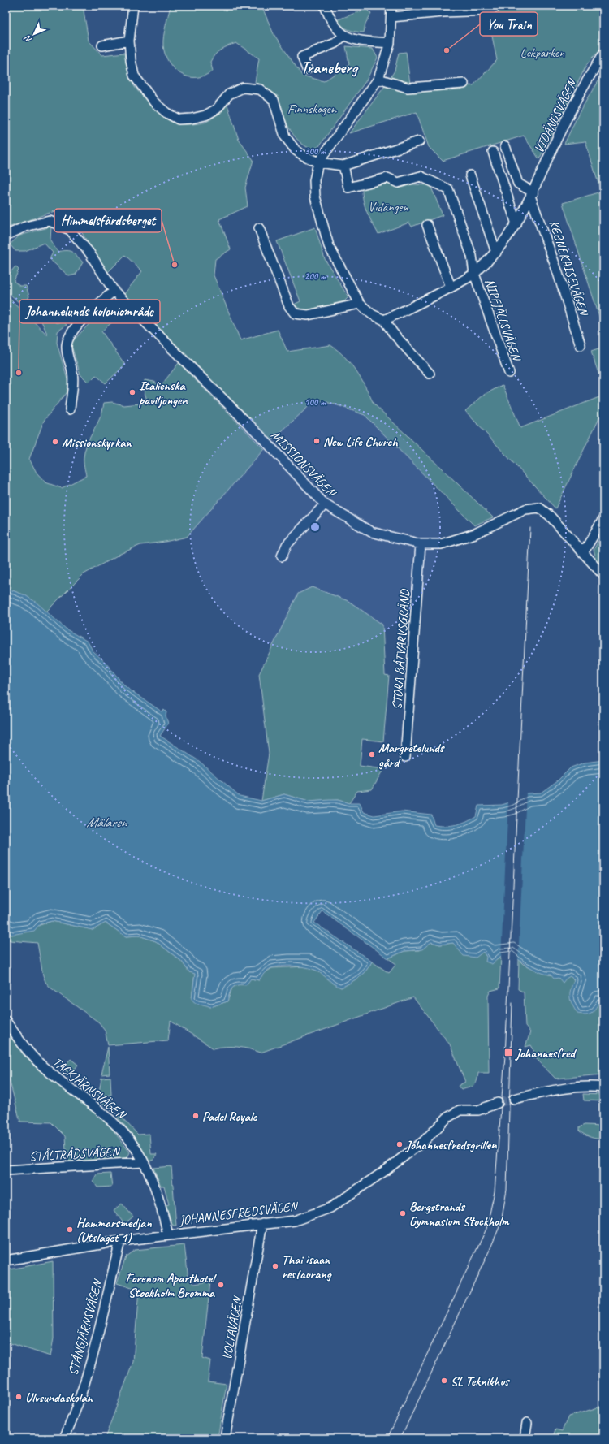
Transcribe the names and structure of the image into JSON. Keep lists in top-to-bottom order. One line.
{"streets":{"street":["VIDÄNGSVÄGEN","KEBNEKAISEVÄGEN","NIPFJÄLLSVÄGEN","MISSIONSVÄGEN","STORA BÅTVARVSGRÄND","TACKJÄRNSVÄGEN","STÅLTRÅDSVÄGEN","JOHANNESFREDSVÄGEN","STÅNGJÄRNSVÄGEN","VOLTAVÄGEN"]},"crossings":[["VIDÄNGSVÄGEN","KEBNEKAISEVÄGEN"],["VIDÄNGSVÄGEN","NIPFJÄLLSVÄGEN"],["MISSIONSVÄGEN","STORA BÅTVARVSGRÄND"],["TACKJÄRNSVÄGEN","STÅLTRÅDSVÄGEN"],["TACKJÄRNSVÄGEN","JOHANNESFREDSVÄGEN"],["JOHANNESFREDSVÄGEN","STÅNGJÄRNSVÄGEN"],["JOHANNESFREDSVÄGEN","VOLTAVÄGEN"]],"districts":["Traneberg"],"water":["Mälaren"],"parks":["Lekparken","Finnskogen","Vidängen"],"places":{"other":["You Train","Himmelsfärdsberget","Johannelunds koloniområde","Italienska paviljongen","New Life Church","Missionskyrkan","Margretelunds gård","Padel Royale","Johannesfredsgrillen","Bergstrands Gymnasium Stockholm","Hammarsmedjan (Utslaget 1)","Thai isaan restaurang","Forenom Aparthotel Stockholm Bromma","SL Teknikhus","Ulvsundaskolan"],"transit":["Johannesfred"]},"north":"bottom left","rings":["300 m","200 m","100 m"]}
